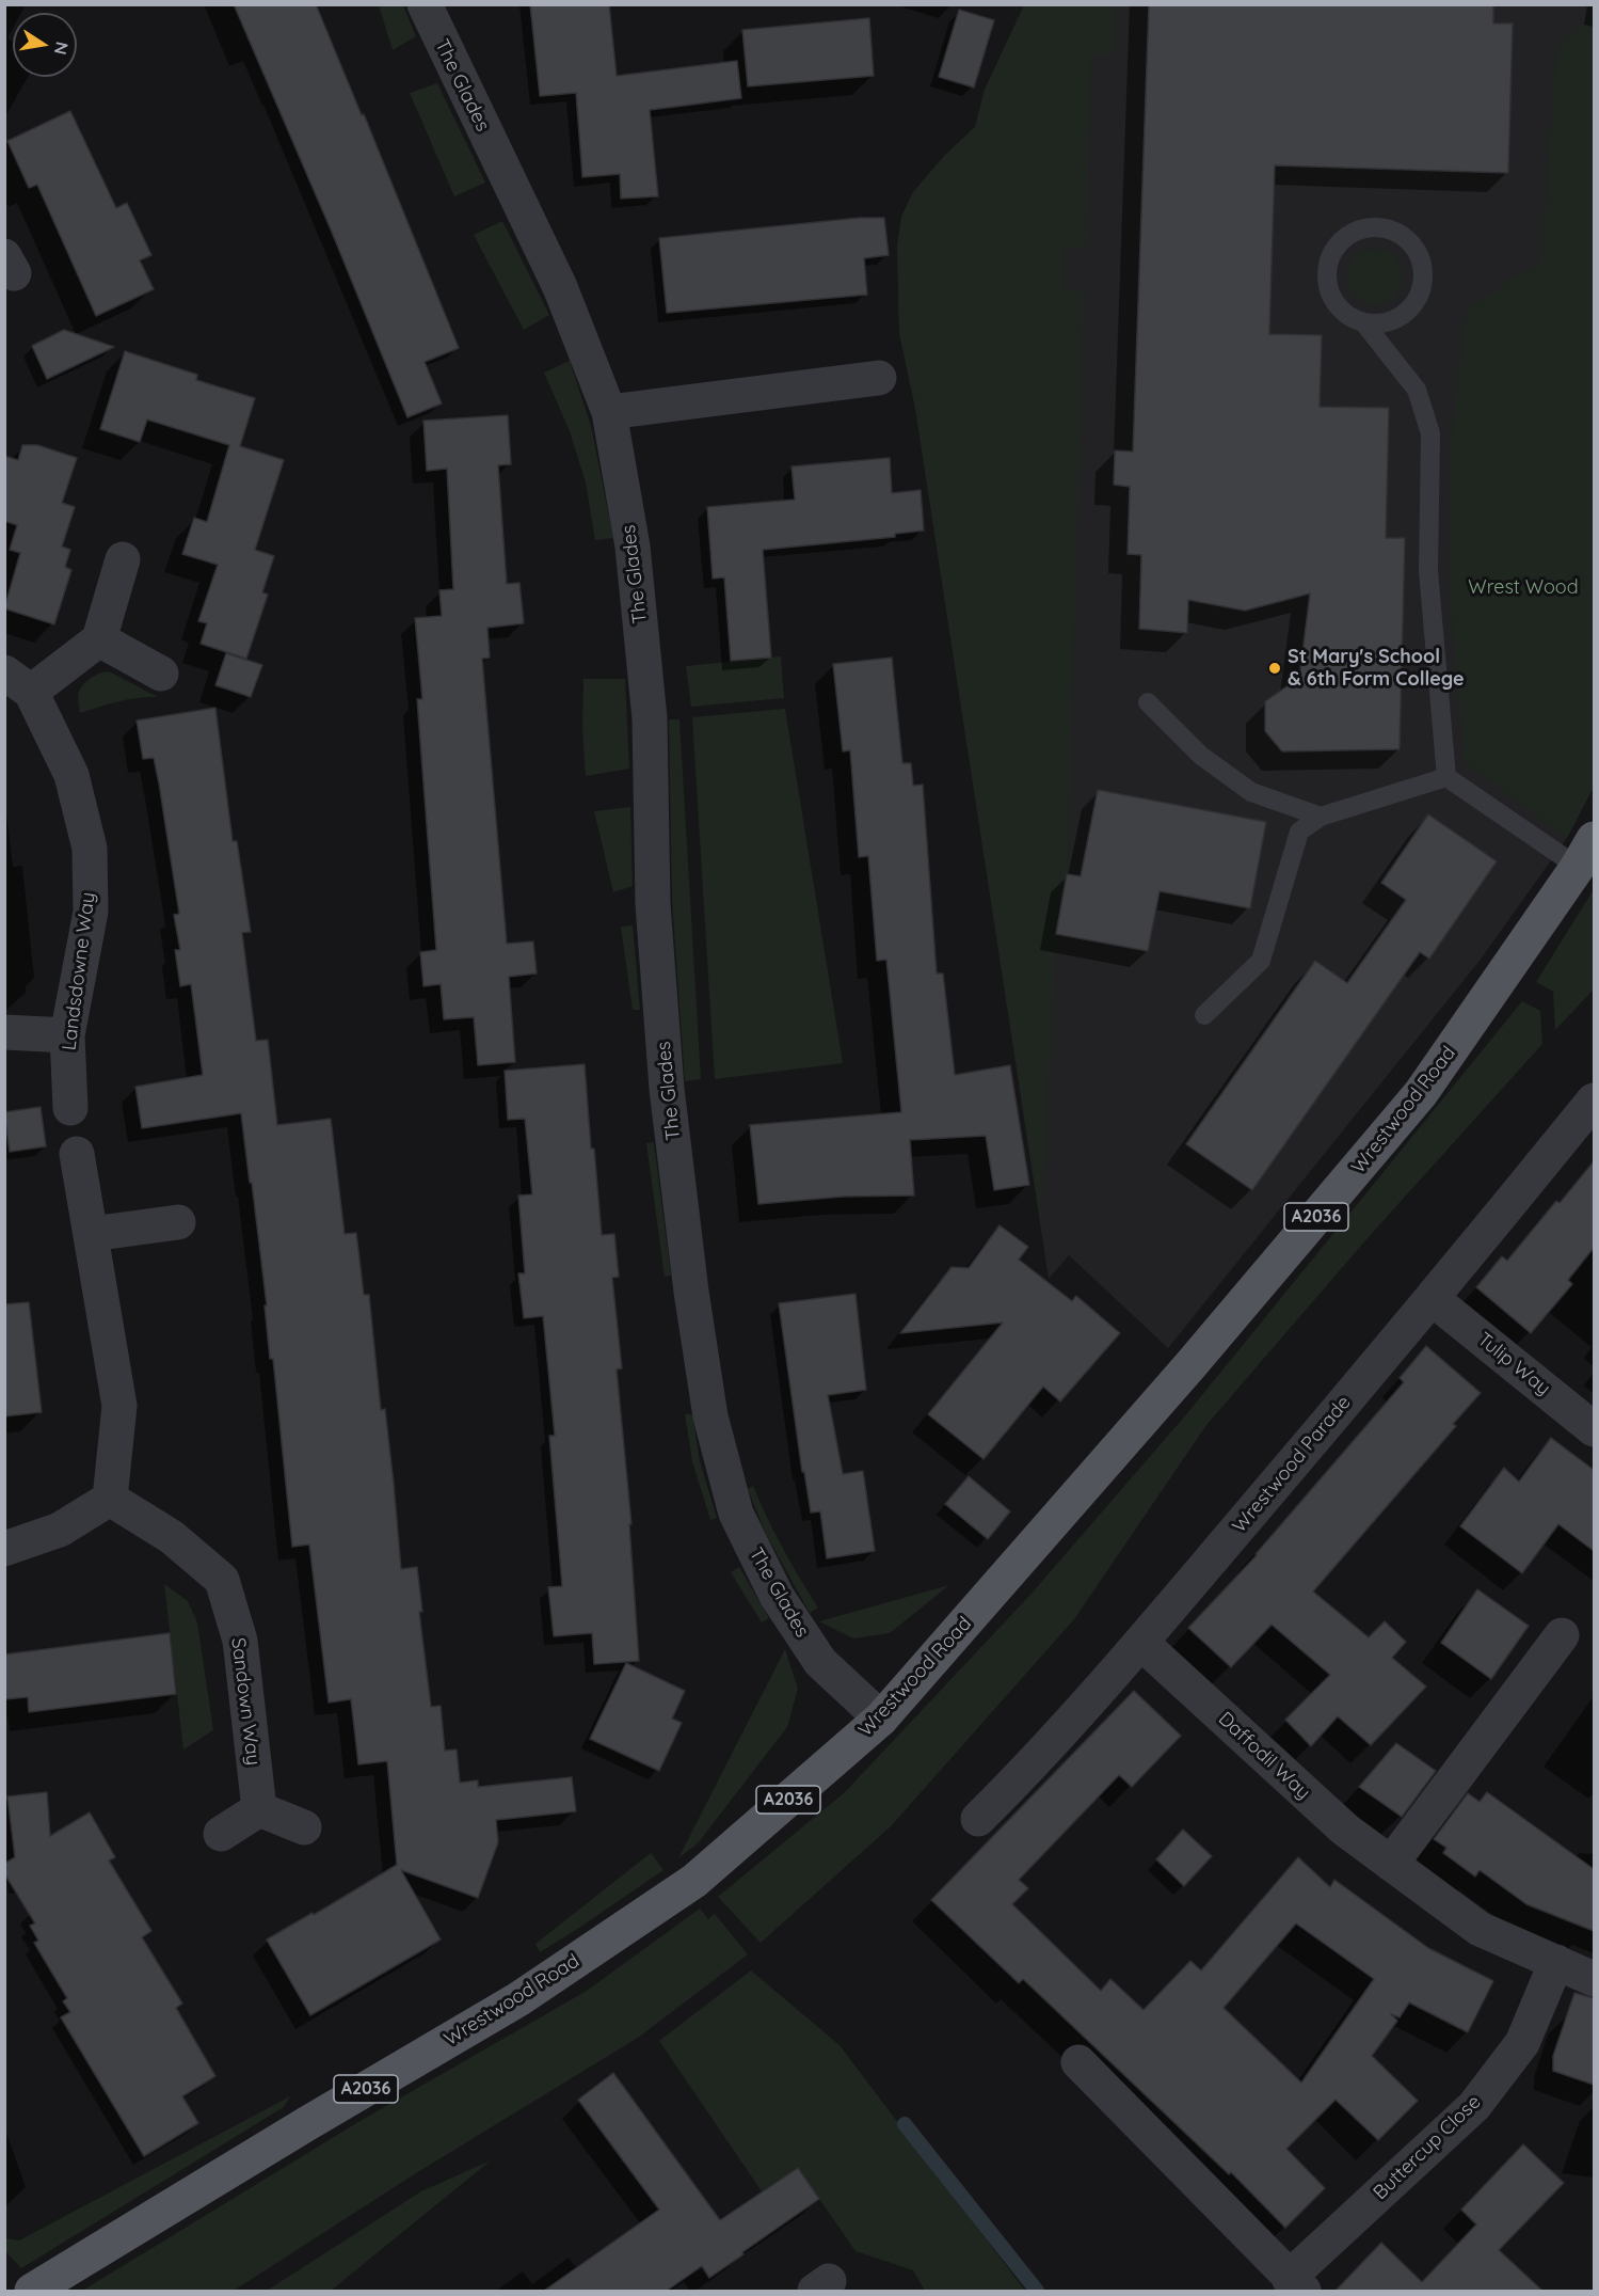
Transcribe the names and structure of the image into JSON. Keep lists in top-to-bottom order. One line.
{"streets":{"main road":["Wrestwood Road","A2036"],"street":["The Glades","Landsdowne Way","Tulip Way","Wrestwood Parade","Sandown Way","Daffodil Way","Buttercup Close"]},"crossings":[["The Glades","Wrestwood Road"],["Tulip Way","Wrestwood Parade"],["Wrestwood Parade","Daffodil Way"],["Daffodil Way","Buttercup Close"]],"parks":["Wrest Wood"],"places":["St Mary's School & 6th Form College"],"north":"right"}
